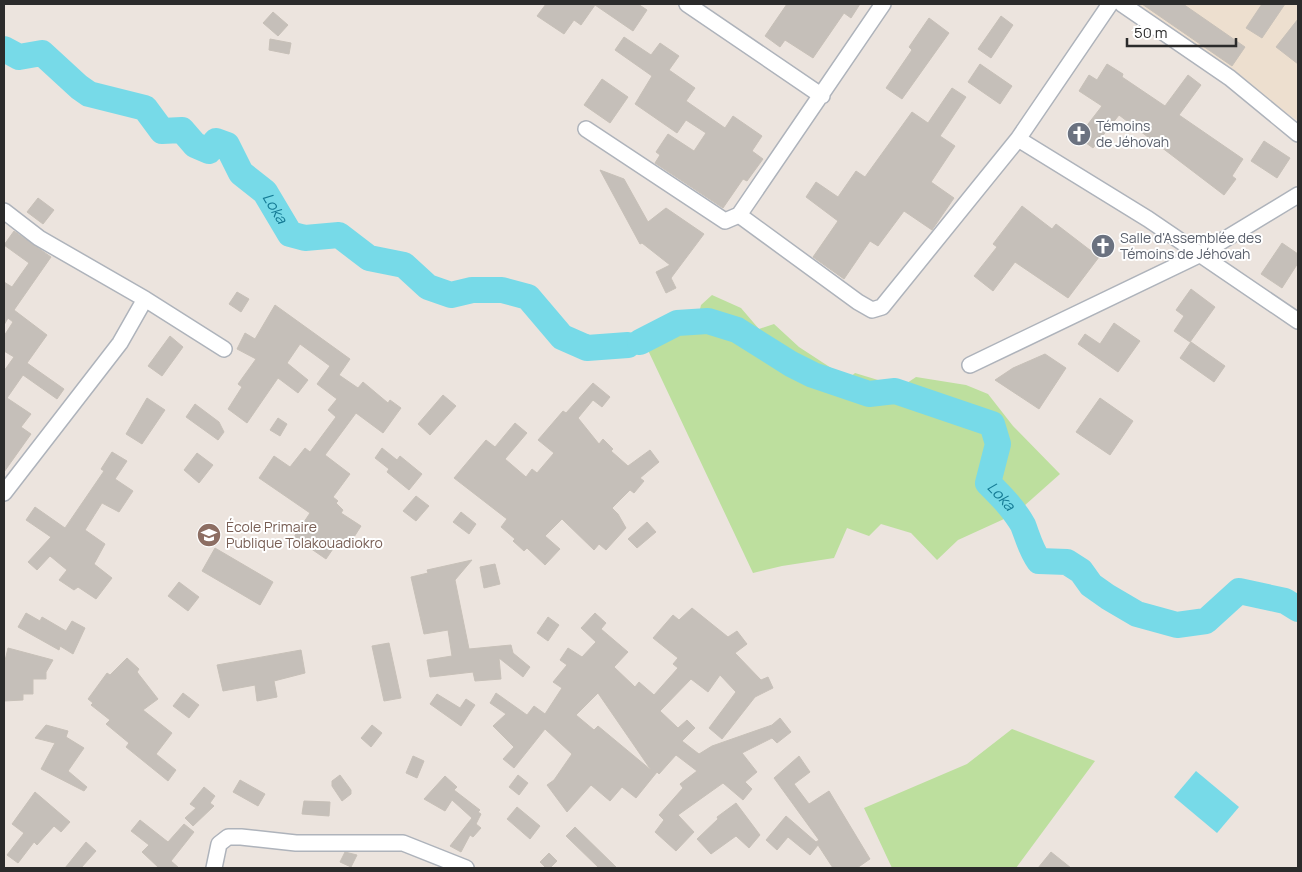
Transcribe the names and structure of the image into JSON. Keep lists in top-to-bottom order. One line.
{"water":["Loka"],"places":{"church":["Témoins de Jéhovah","Salle d'Assemblée des Témoins de Jéhovah"],"school or university":["École Primaire Publique Tolakouadiokro"]},"scale_bar":"50 m"}
